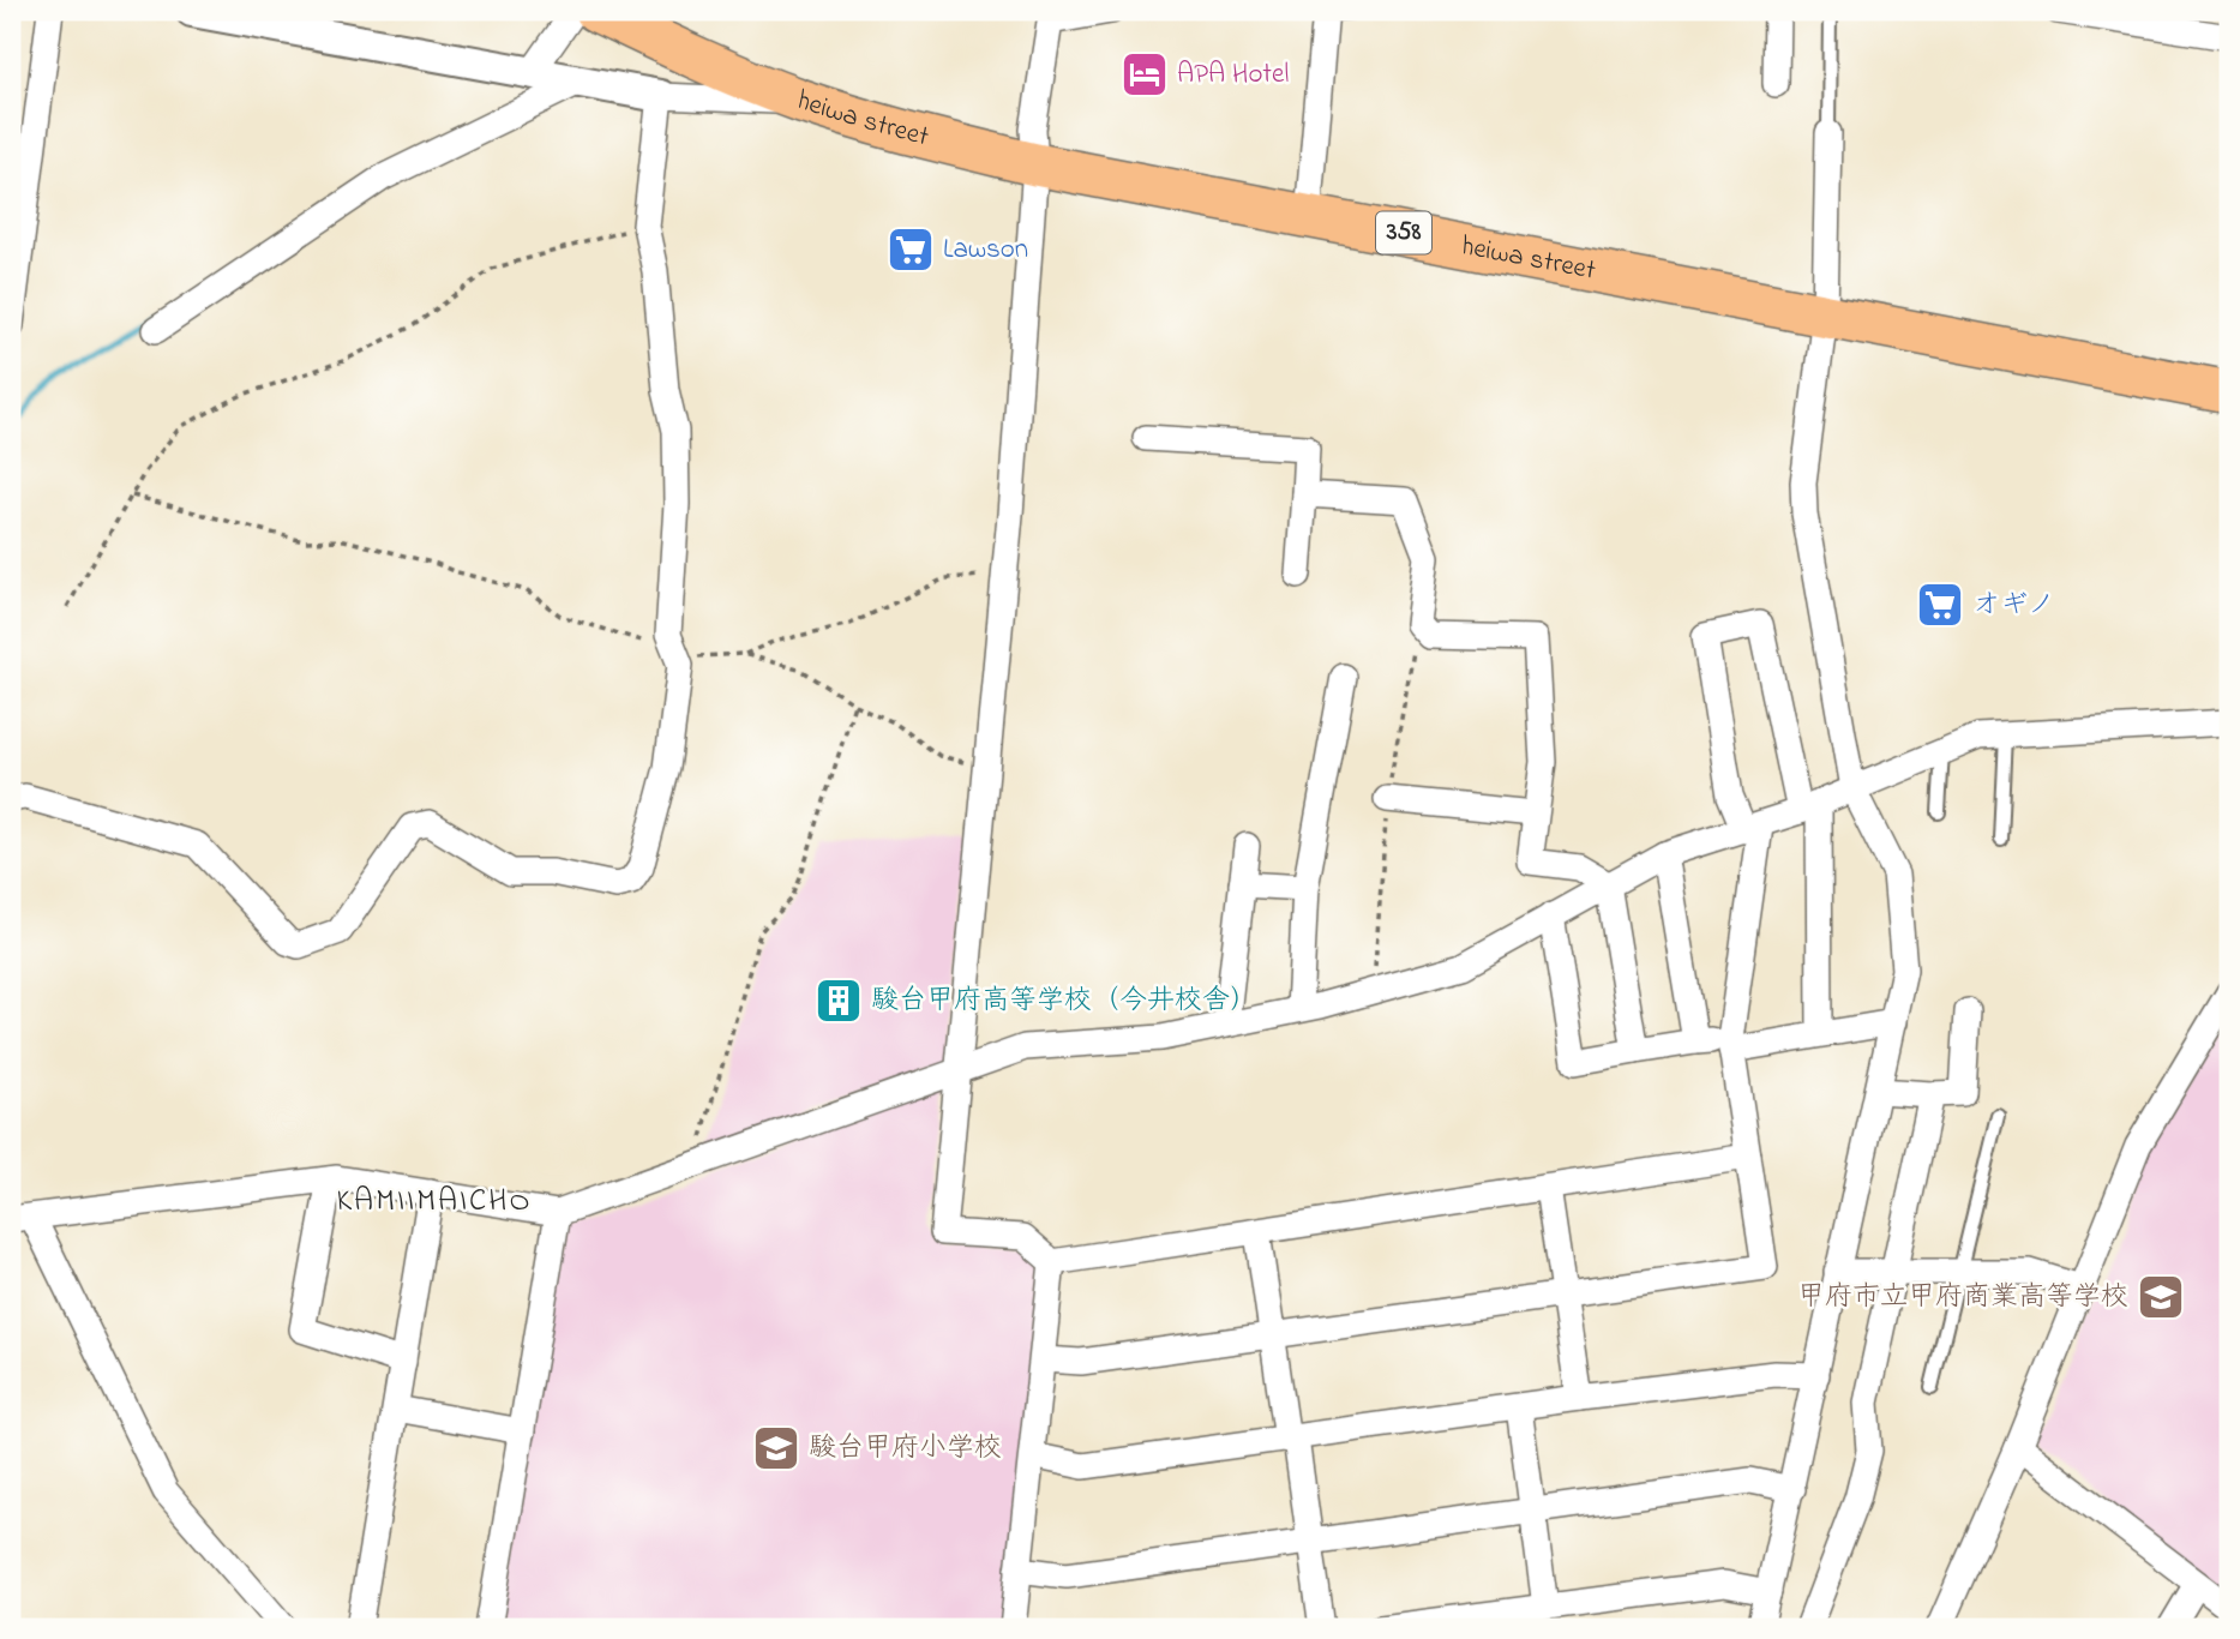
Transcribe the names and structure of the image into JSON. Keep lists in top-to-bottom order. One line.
{"streets":{"highway":["heiwa street","358"]},"districts":["KAMIIMAICHO"],"places":{"hotel":["APA Hotel"],"supermarket":["Lawson","オギノ"],"building":["駿台甲府高等学校（今井校舎）"],"school or university":["甲府市立甲府商業高等学校","駿台甲府小学校"]}}
